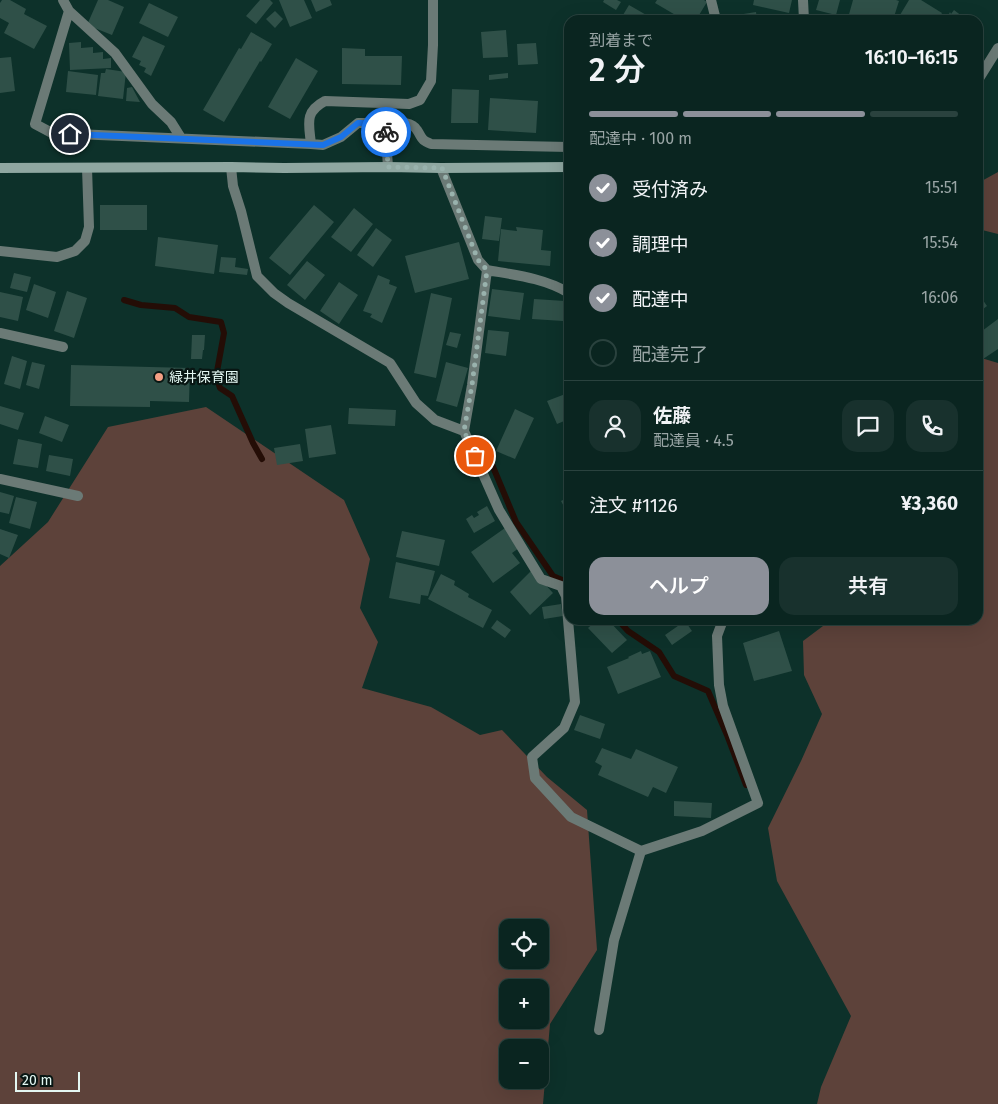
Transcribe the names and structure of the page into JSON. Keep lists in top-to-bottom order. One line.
{"places":["緑井保育園"],"scale_bar":"20 m","page":{"heading":["2 分","到着まで","16:10–16:15"],"panel":["佐藤","配達員 · 4.5","注文 #1126","¥3,360"],"bar":"配達中 · 100 m","list":[["受付済み","15:51"],["調理中","15:54"],["配達中","16:06"],"配達完了"],"buttons":["ヘルプ","共有"],"map_buttons":["+","−"],"scale":"20 m"}}
